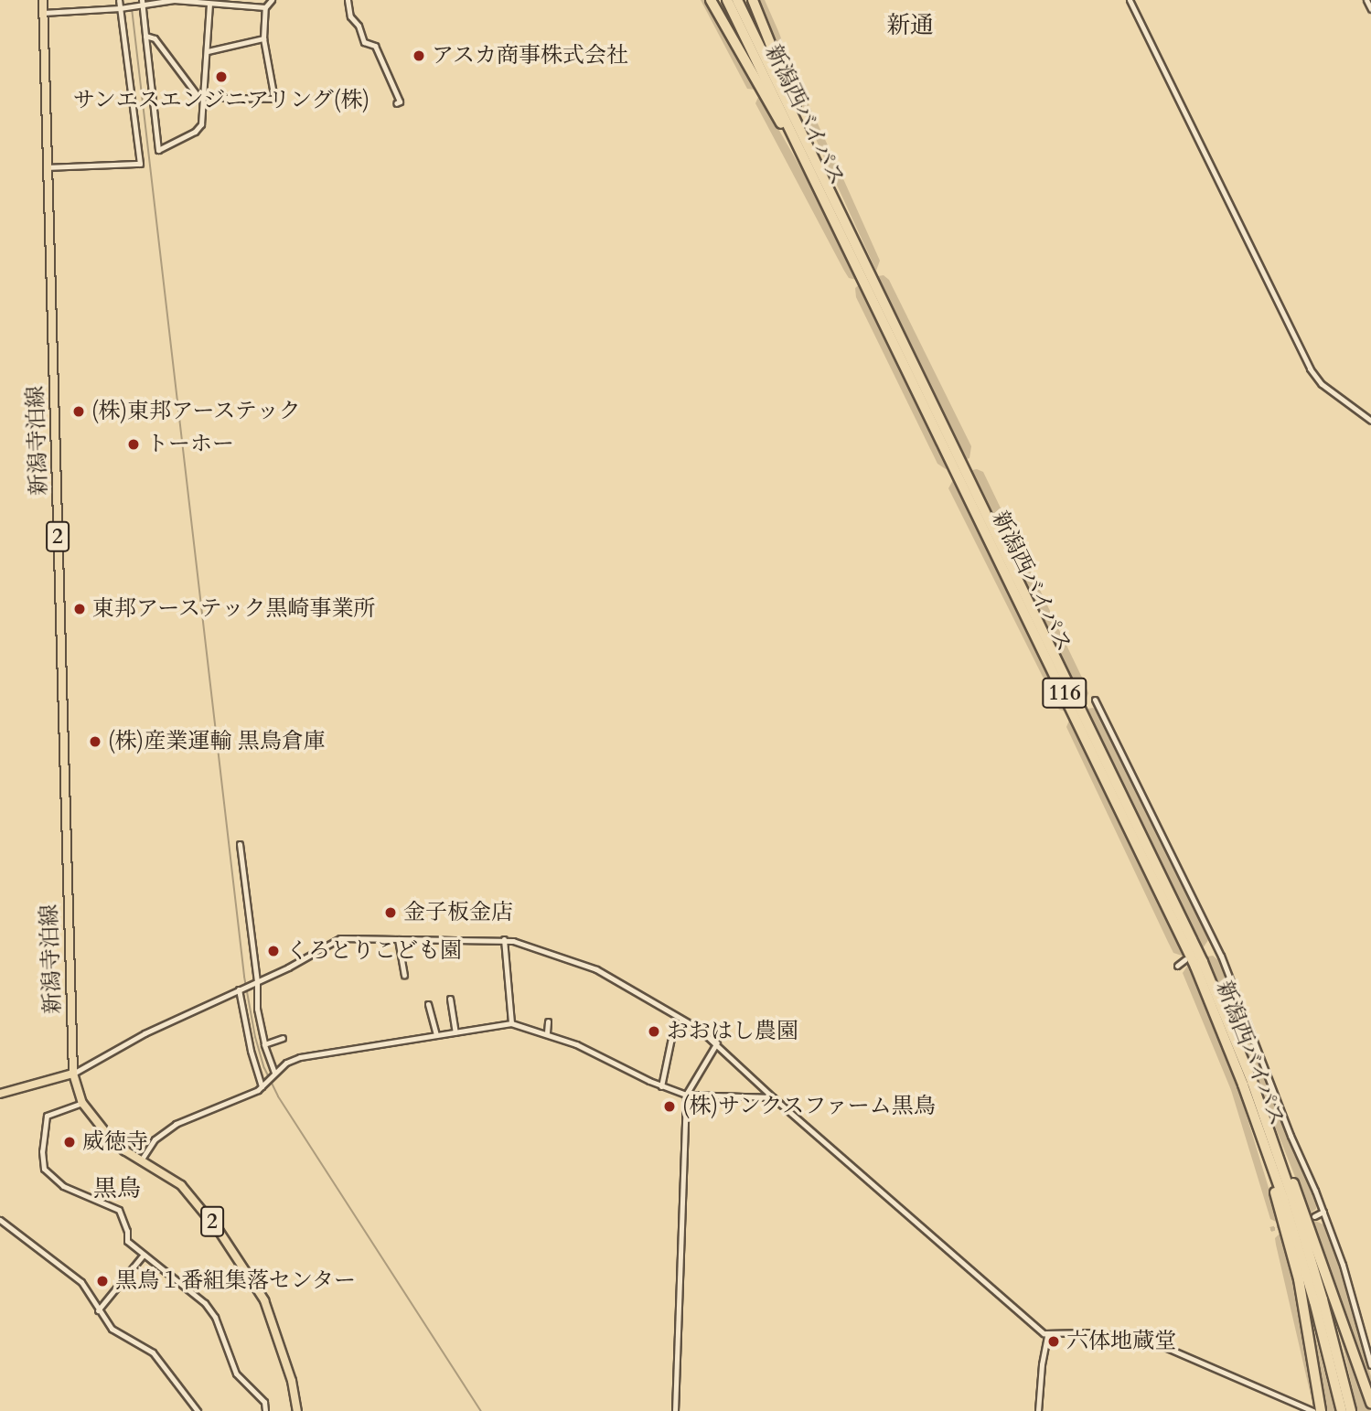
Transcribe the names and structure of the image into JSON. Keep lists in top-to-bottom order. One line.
{"streets":{"highway":["新潟西バイパス","116"],"main road":["新潟寺泊線","2"]},"crossings":[["新潟寺泊線","2"]],"districts":["新通","黒鳥"],"places":["アスカ商事株式会社","サンエスエンジニアリング(株)","(株)東邦アーステック","トーホー","東邦アーステック黒崎事業所","(株)産業運輸 黒鳥倉庫","金子板金店","くろとりこども園","おおはし農園","(株)サンクスファーム黒鳥","威徳寺","黒鳥１番組集落センター","六体地蔵堂"]}
